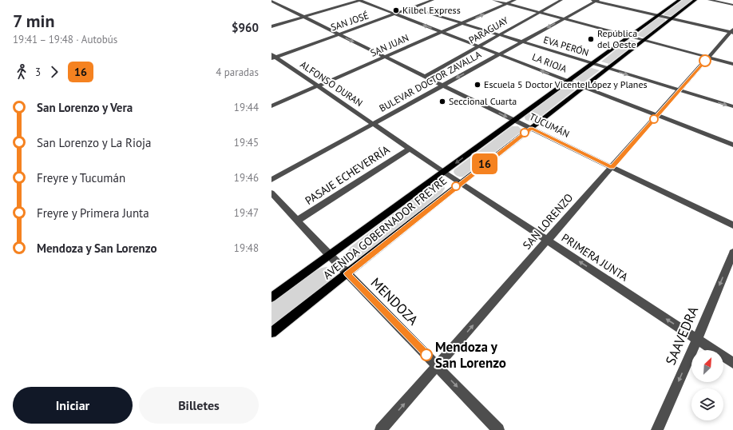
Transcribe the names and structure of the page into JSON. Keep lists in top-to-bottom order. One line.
{"streets":{"main road":["AVENIDA GOBERNADOR FREYRE"],"street":["SAN JOSÉ","PARAGUAY","SAN JUAN","EVA PERÓN","LA RIOJA","BULEVAR DOCTOR ZAVALLA","ALFONSO DURAN","TUCUMÁN","PASAJE ECHEVERRÍA","SAN LORENZO","PRIMERA JUNTA","MENDOZA","SAAVEDRA"]},"crossings":[["SAN JOSÉ","EVA PERÓN"],["SAN JOSÉ","LA RIOJA"],["SAN JOSÉ","ALFONSO DURAN"],["SAN JOSÉ","TUCUMÁN"],["PARAGUAY","EVA PERÓN"],["PARAGUAY","LA RIOJA"],["PARAGUAY","TUCUMÁN"],["SAN JUAN","EVA PERÓN"],["SAN JUAN","LA RIOJA"],["SAN JUAN","ALFONSO DURAN"],["SAN JUAN","TUCUMÁN"],["EVA PERÓN","BULEVAR DOCTOR ZAVALLA"],["EVA PERÓN","SAN LORENZO"],["EVA PERÓN","AVENIDA GOBERNADOR FREYRE"],["LA RIOJA","BULEVAR DOCTOR ZAVALLA"],["LA RIOJA","SAN LORENZO"],["LA RIOJA","AVENIDA GOBERNADOR FREYRE"],["BULEVAR DOCTOR ZAVALLA","ALFONSO DURAN"],["BULEVAR DOCTOR ZAVALLA","TUCUMÁN"],["ALFONSO DURAN","PASAJE ECHEVERRÍA"],["ALFONSO DURAN","AVENIDA GOBERNADOR FREYRE"],["ALFONSO DURAN","PRIMERA JUNTA"],["TUCUMÁN","SAN LORENZO"],["TUCUMÁN","AVENIDA GOBERNADOR FREYRE"],["PASAJE ECHEVERRÍA","MENDOZA"],["SAN LORENZO","PRIMERA JUNTA"],["SAN LORENZO","MENDOZA"],["AVENIDA GOBERNADOR FREYRE","PRIMERA JUNTA"],["AVENIDA GOBERNADOR FREYRE","MENDOZA"],["PRIMERA JUNTA","SAAVEDRA"]],"one_way":["SAN LORENZO","PRIMERA JUNTA","SAAVEDRA"],"places":["Kilbel Express","República del Oeste","Escuela 5 Doctor Vicente López y Planes","Seccional Cuarta","Mendoza y San Lorenzo"],"lines":["bus line 16"],"north":"top right","page":{"heading":["7 min","19:41 – 19:48 · Autobús","$960"],"on_map":"16","legs":["3","16","4 paradas"],"list":[{"name":"San Lorenzo y Vera","value":"19:44"},{"name":"San Lorenzo y La Rioja","value":"19:45"},{"name":"Freyre y Tucumán","value":"19:46"},{"name":"Freyre y Primera Junta","value":"19:47"},{"name":"Mendoza y San Lorenzo","value":"19:48"}],"buttons":["Iniciar","Billetes"]}}
